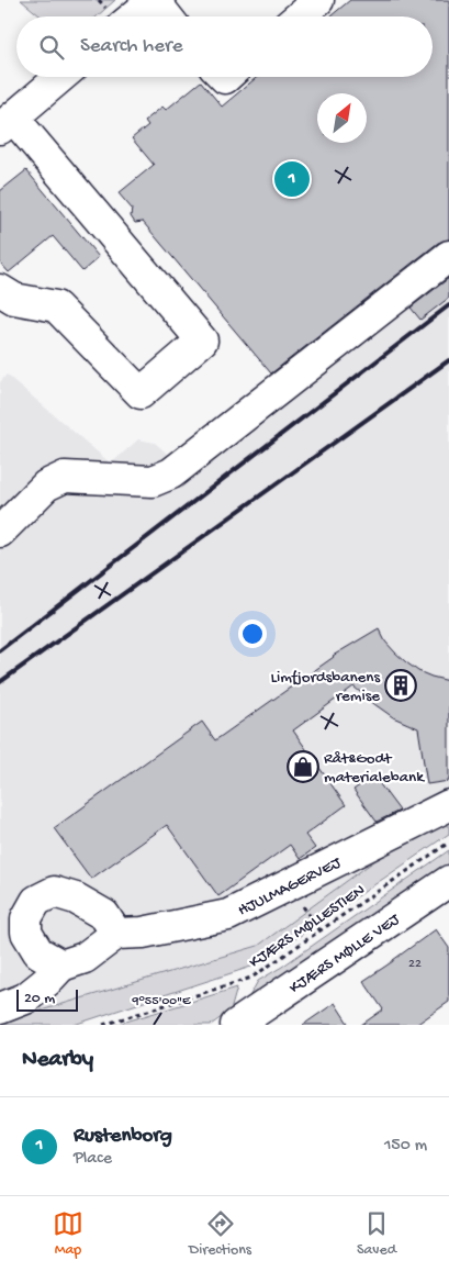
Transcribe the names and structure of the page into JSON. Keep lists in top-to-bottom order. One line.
{"streets":{"street":["HJULMAGERVEJ","KJÆRS MØLLE VEJ"],"path":["KJÆRS MØLLESTIEN"]},"places":{"building":["Limfjordsbanens remise"],"shop":["Råt&Godt materialebank"]},"house_numbers":["22"],"scale_bar":"20 m","north":"top right","page":{"search":"Search here","pins":"1","scale":"20 m","heading":"Nearby","list":[{"mark":"1","name":"Rustenborg","note":"Place","value":"150 m"}],"nav":["Map","Directions","Saved"]},"coordinates":["9°55'00\"E"]}
